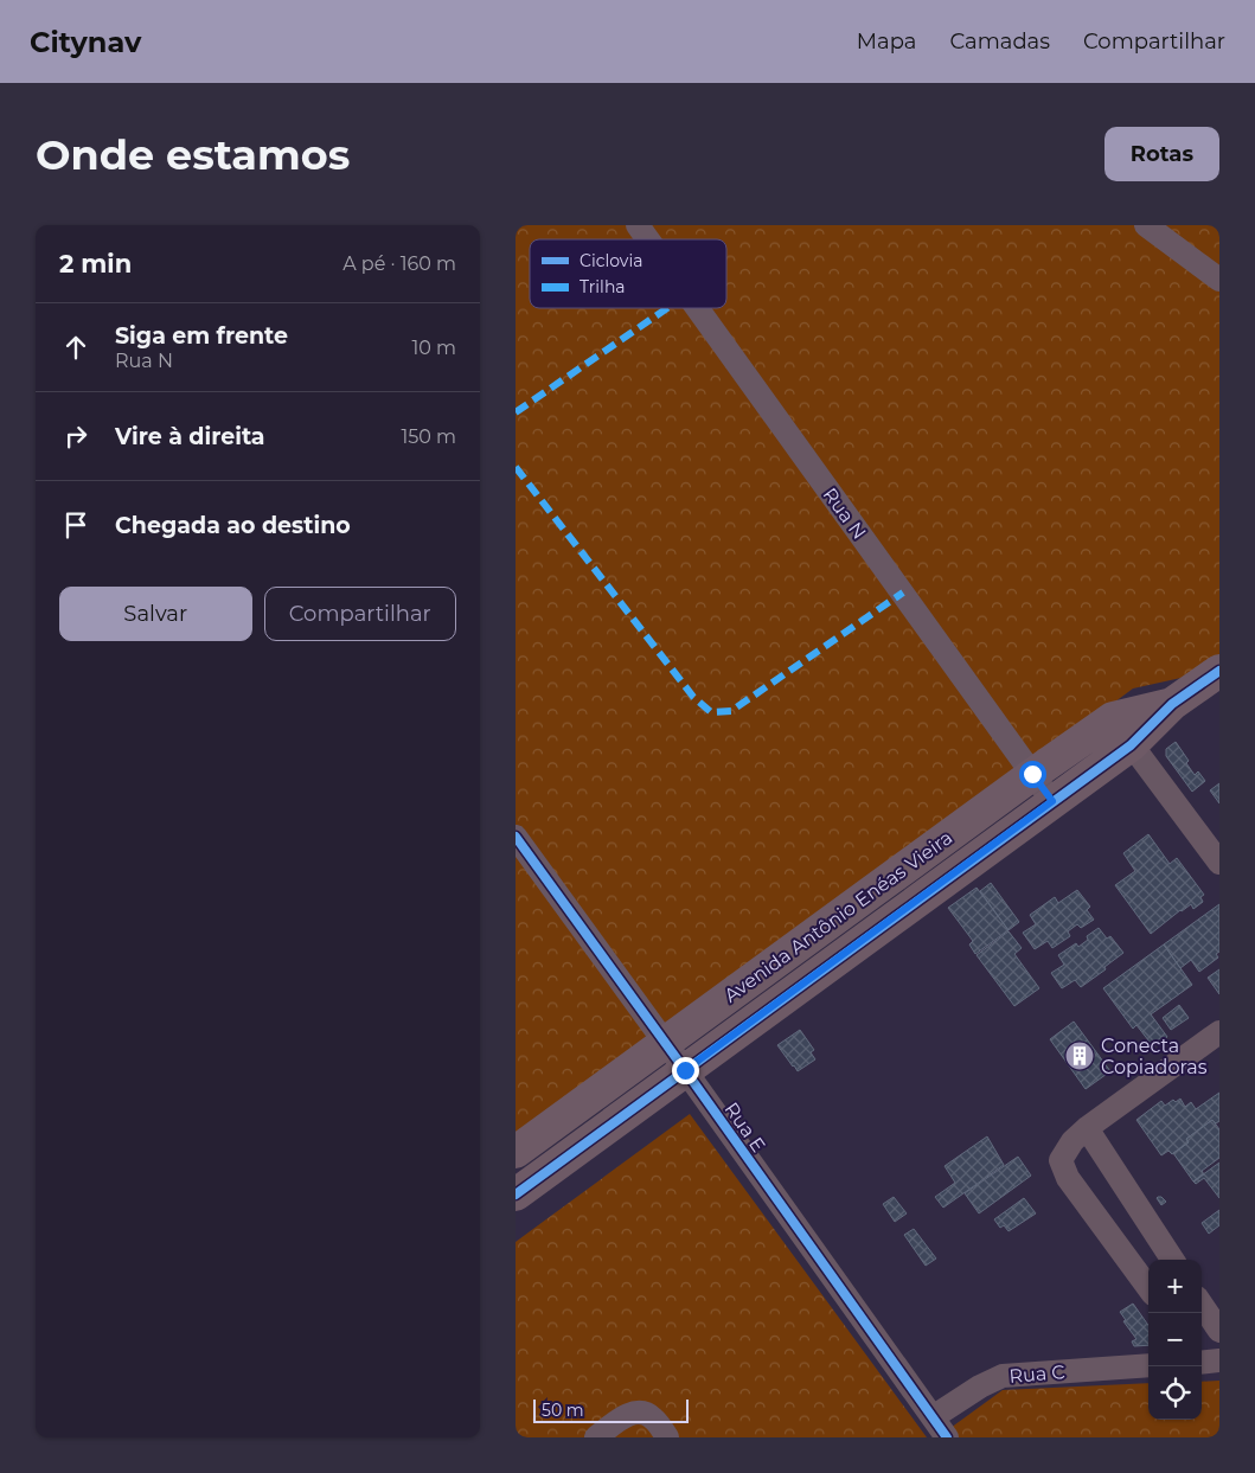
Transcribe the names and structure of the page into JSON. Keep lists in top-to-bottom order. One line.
{"streets":{"street":["Rua N","Avenida Antônio Enéas Vieira","Rua E","Rua C"]},"crossings":[["Rua N","Avenida Antônio Enéas Vieira"],["Avenida Antônio Enéas Vieira","Rua E"],["Rua E","Rua C"]],"places":{"building":["Conecta Copiadoras"]},"legend":["Ciclovia","Trilha"],"scale_bar":"50 m","page":{"header":"Citynav","nav":["Mapa","Camadas","Compartilhar"],"buttons":["Rotas",["Salvar","Compartilhar"]],"title":"Onde estamos","heading":["2 min","A pé · 160 m"],"list":[["Siga em frente","Rua N","10 m"],["Vire à direita","150 m"],"Chegada ao destino"],"map_buttons":["+","−"],"scale":"50 m"}}
